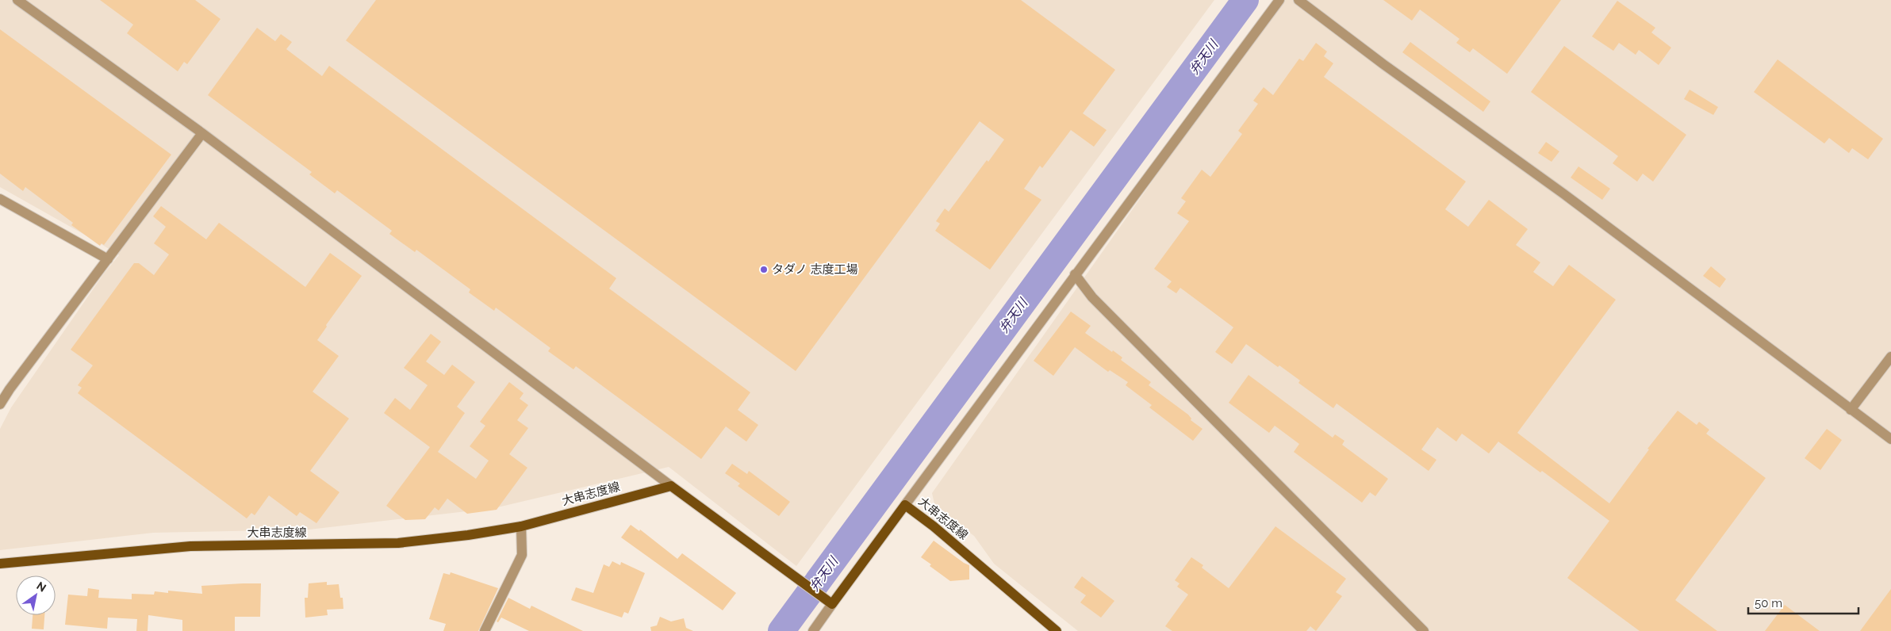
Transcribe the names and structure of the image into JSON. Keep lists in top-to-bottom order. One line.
{"streets":{"main road":["大串志度線"]},"water":["弁天川"],"places":["タダノ 志度工場"],"scale_bar":"50 m","north":"top right"}
